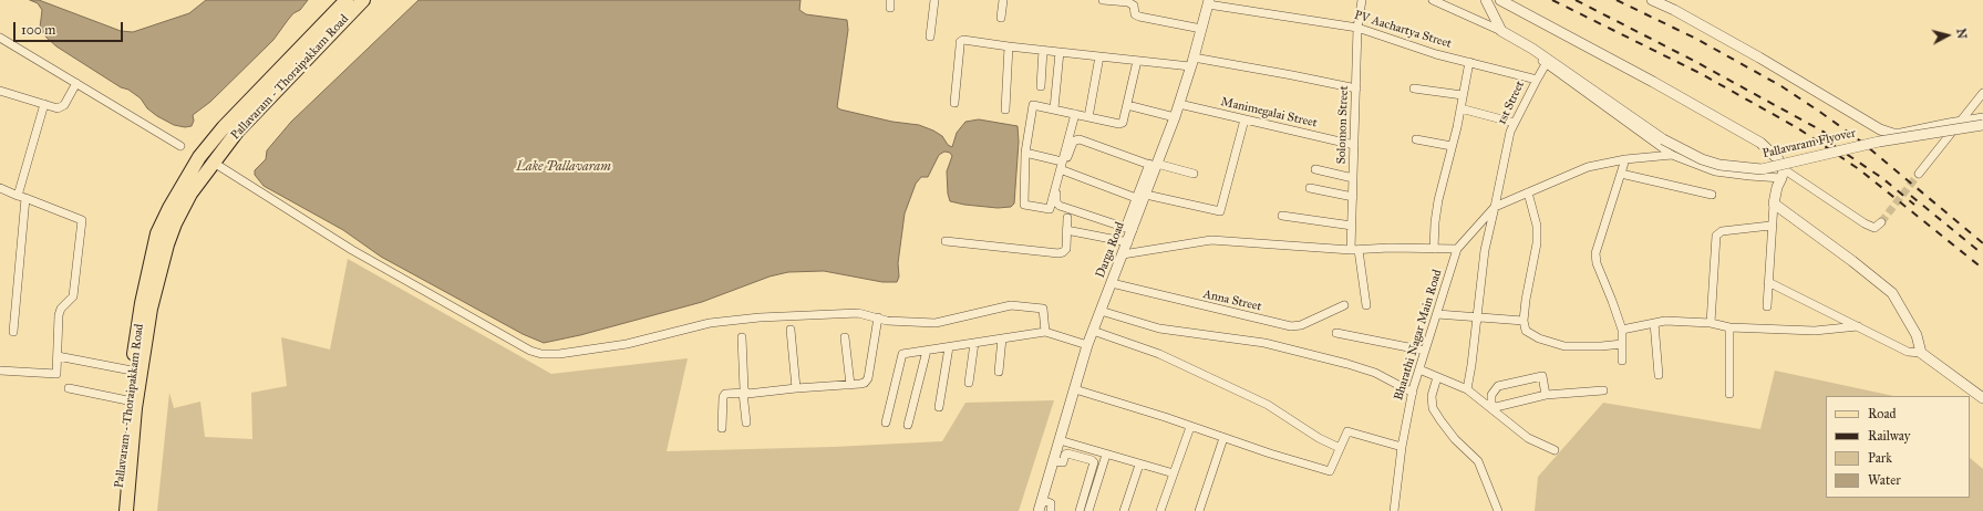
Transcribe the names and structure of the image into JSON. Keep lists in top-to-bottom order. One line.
{"streets":{"main road":["Pallavaram - Thoraipakkam Road"],"street":["PV Aachartya Street","1st Street","Manimegalai Street","Solomon Street","Pallavaram Flyover","Darga Road","Anna Street","Bharathi Nagar Main Road"]},"crossings":[["PV Aachartya Street","1st Street"],["PV Aachartya Street","Solomon Street"],["PV Aachartya Street","Darga Road"],["1st Street","Bharathi Nagar Main Road"],["Manimegalai Street","Solomon Street"],["Manimegalai Street","Darga Road"],["Darga Road","Anna Street"]],"water":["Lake Pallavaram"],"legend":["Road","Railway","Park","Water"],"scale_bar":"100 m","north":"right"}
